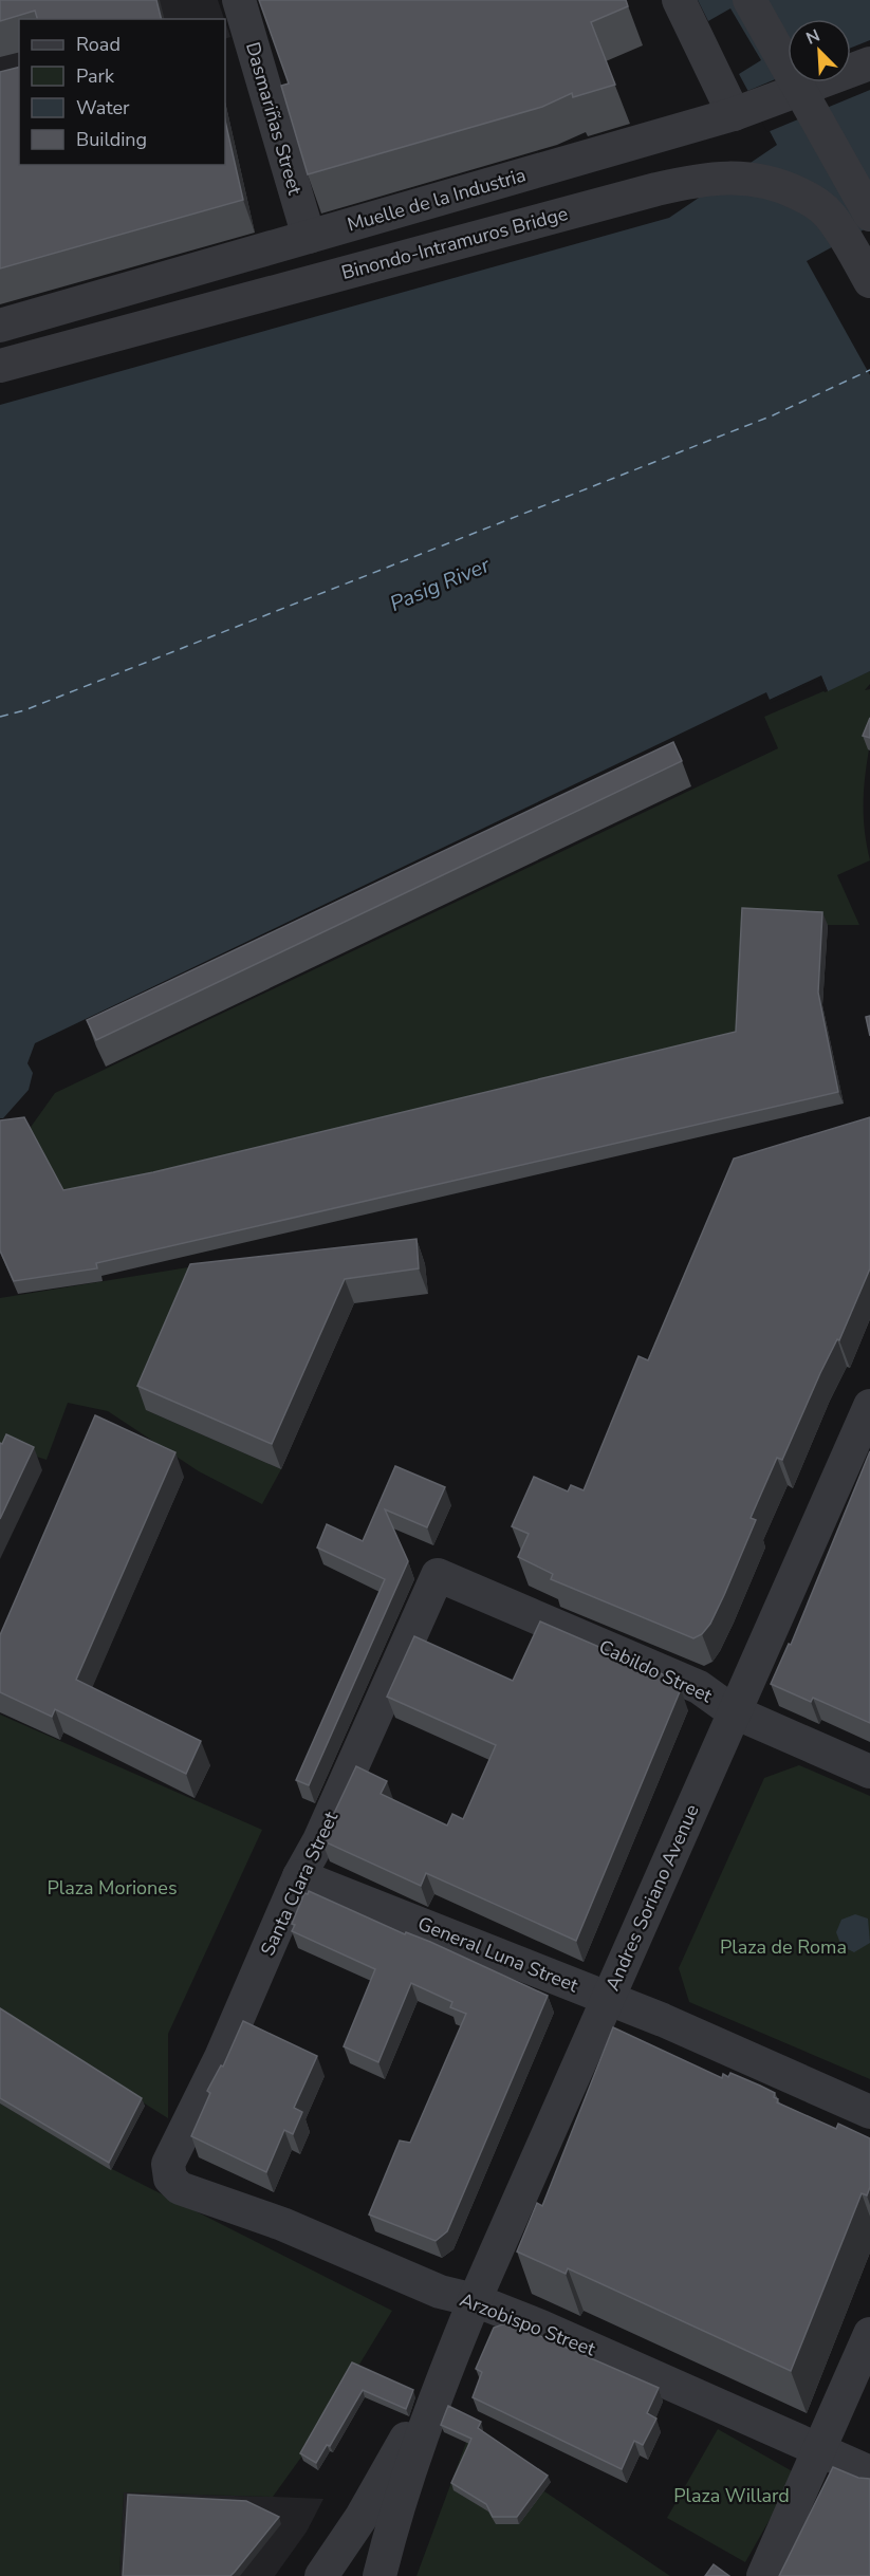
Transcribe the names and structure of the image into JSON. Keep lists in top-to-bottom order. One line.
{"streets":{"street":["Dasmariñas Street","Muelle de la Industria","Binondo-Intramuros Bridge","Cabildo Street","Santa Clara Street","Andres Soriano Avenue","General Luna Street","Arzobispo Street"]},"crossings":[["Dasmariñas Street","Muelle de la Industria"],["Cabildo Street","Santa Clara Street"],["Cabildo Street","Andres Soriano Avenue"],["Santa Clara Street","General Luna Street"],["Santa Clara Street","Arzobispo Street"],["Andres Soriano Avenue","General Luna Street"],["Andres Soriano Avenue","Arzobispo Street"]],"water":["Pasig River"],"parks":["Plaza Moriones","Plaza de Roma","Plaza Willard"],"legend":["Road","Park","Water","Building"],"north":"top left"}
